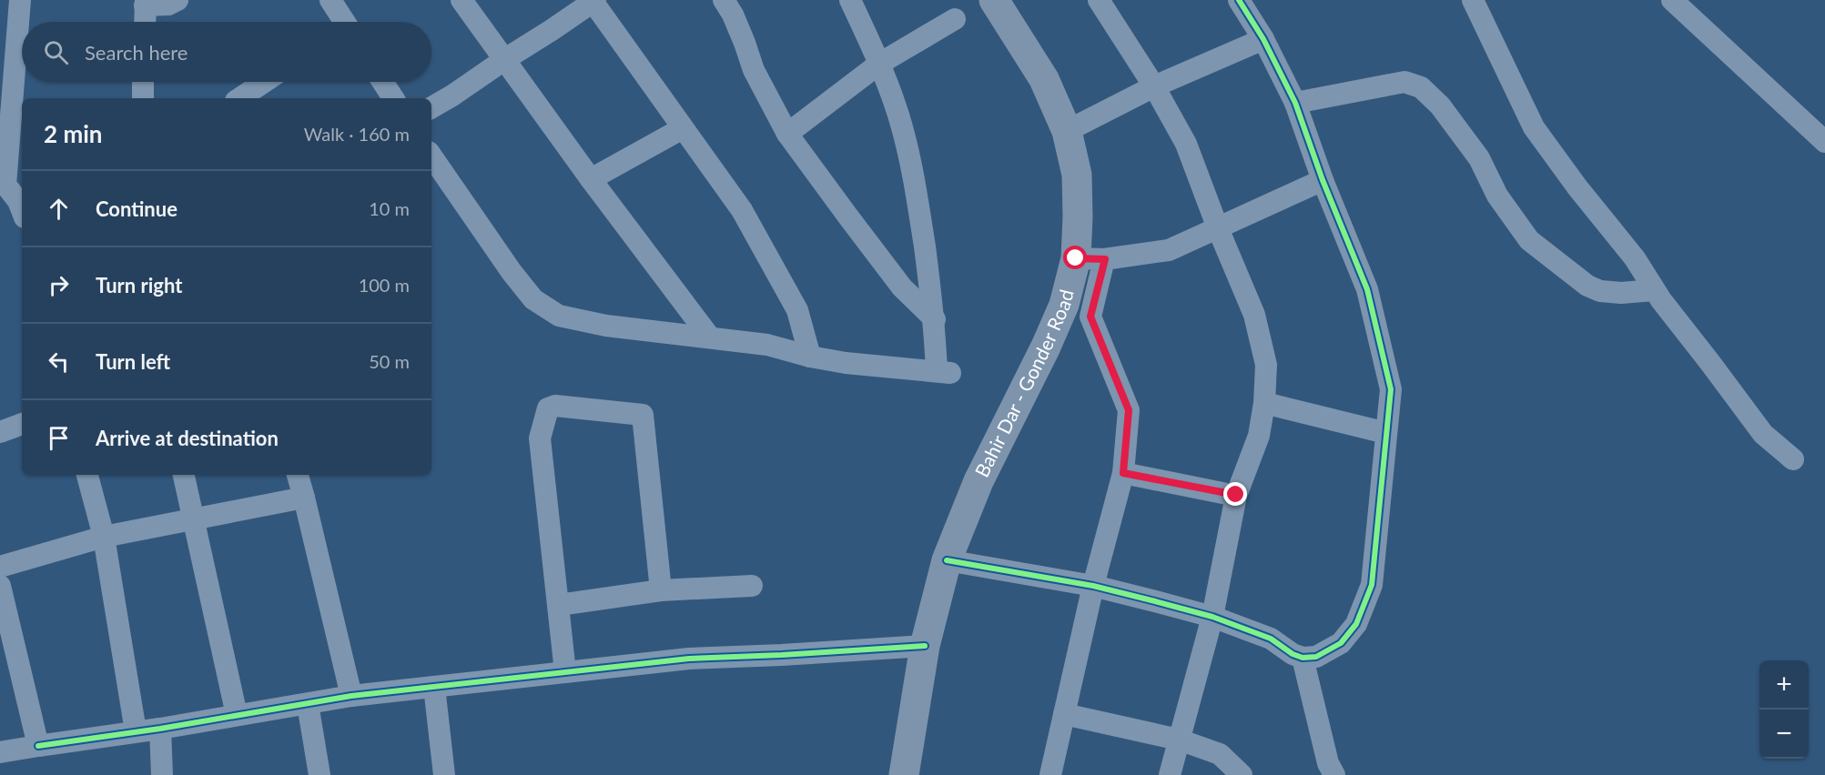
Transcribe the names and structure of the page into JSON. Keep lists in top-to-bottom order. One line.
{"streets":{"highway":["Bahir Dar - Gonder Road"]},"page":{"search":"Search here","heading":["2 min","Walk · 160 m"],"list":[["Continue","10 m"],["Turn right","100 m"],["Turn left","50 m"],"Arrive at destination"],"map_buttons":["+","−"]}}
